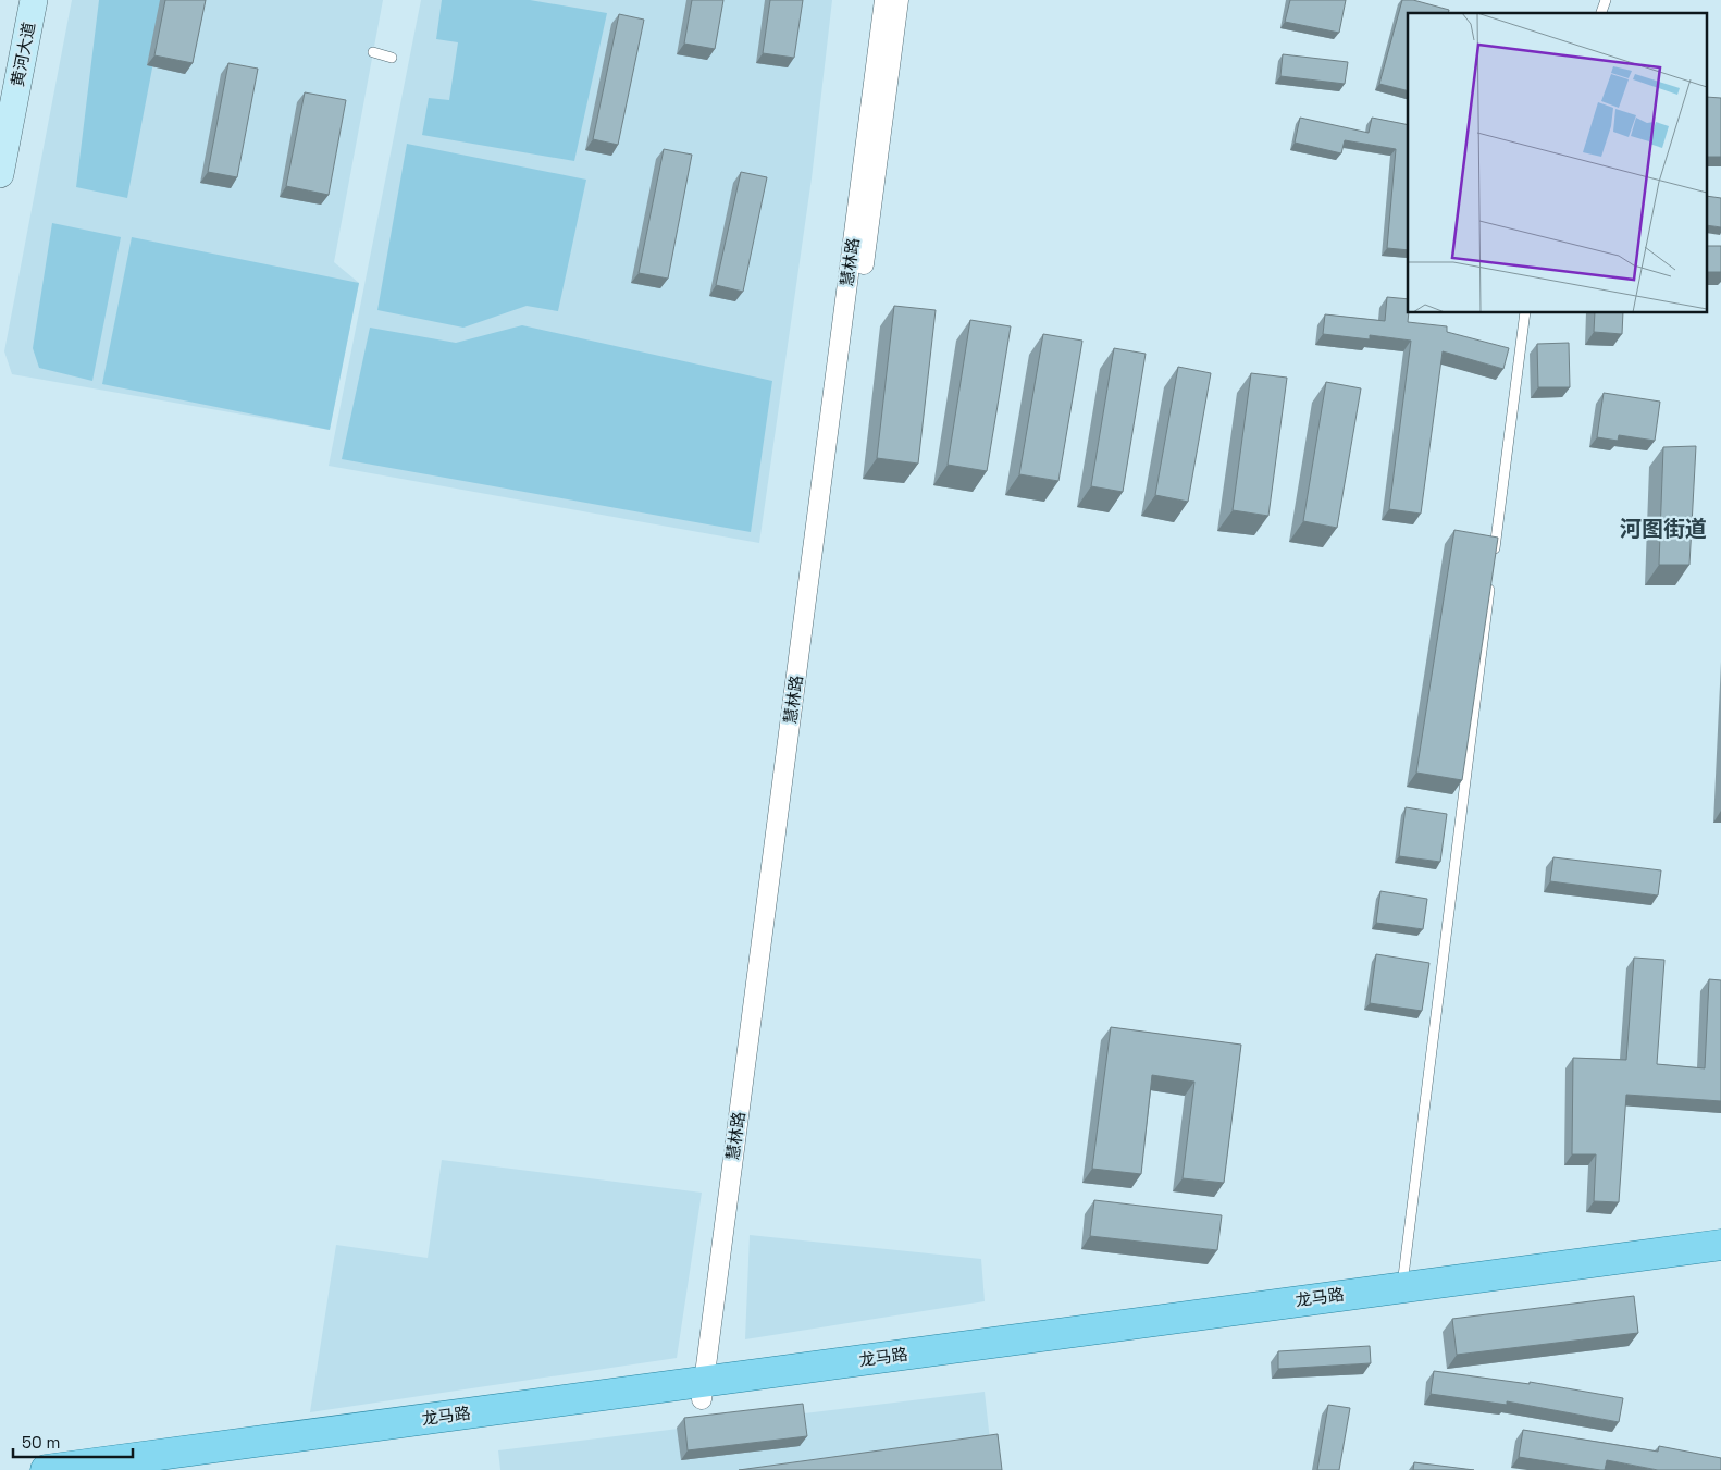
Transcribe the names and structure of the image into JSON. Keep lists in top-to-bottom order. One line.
{"streets":{"main road":["黄河大道","龙马路"],"street":["慧林路"]},"crossings":[["慧林路","龙马路"]],"districts":["河图街道"],"scale_bar":"50 m"}
